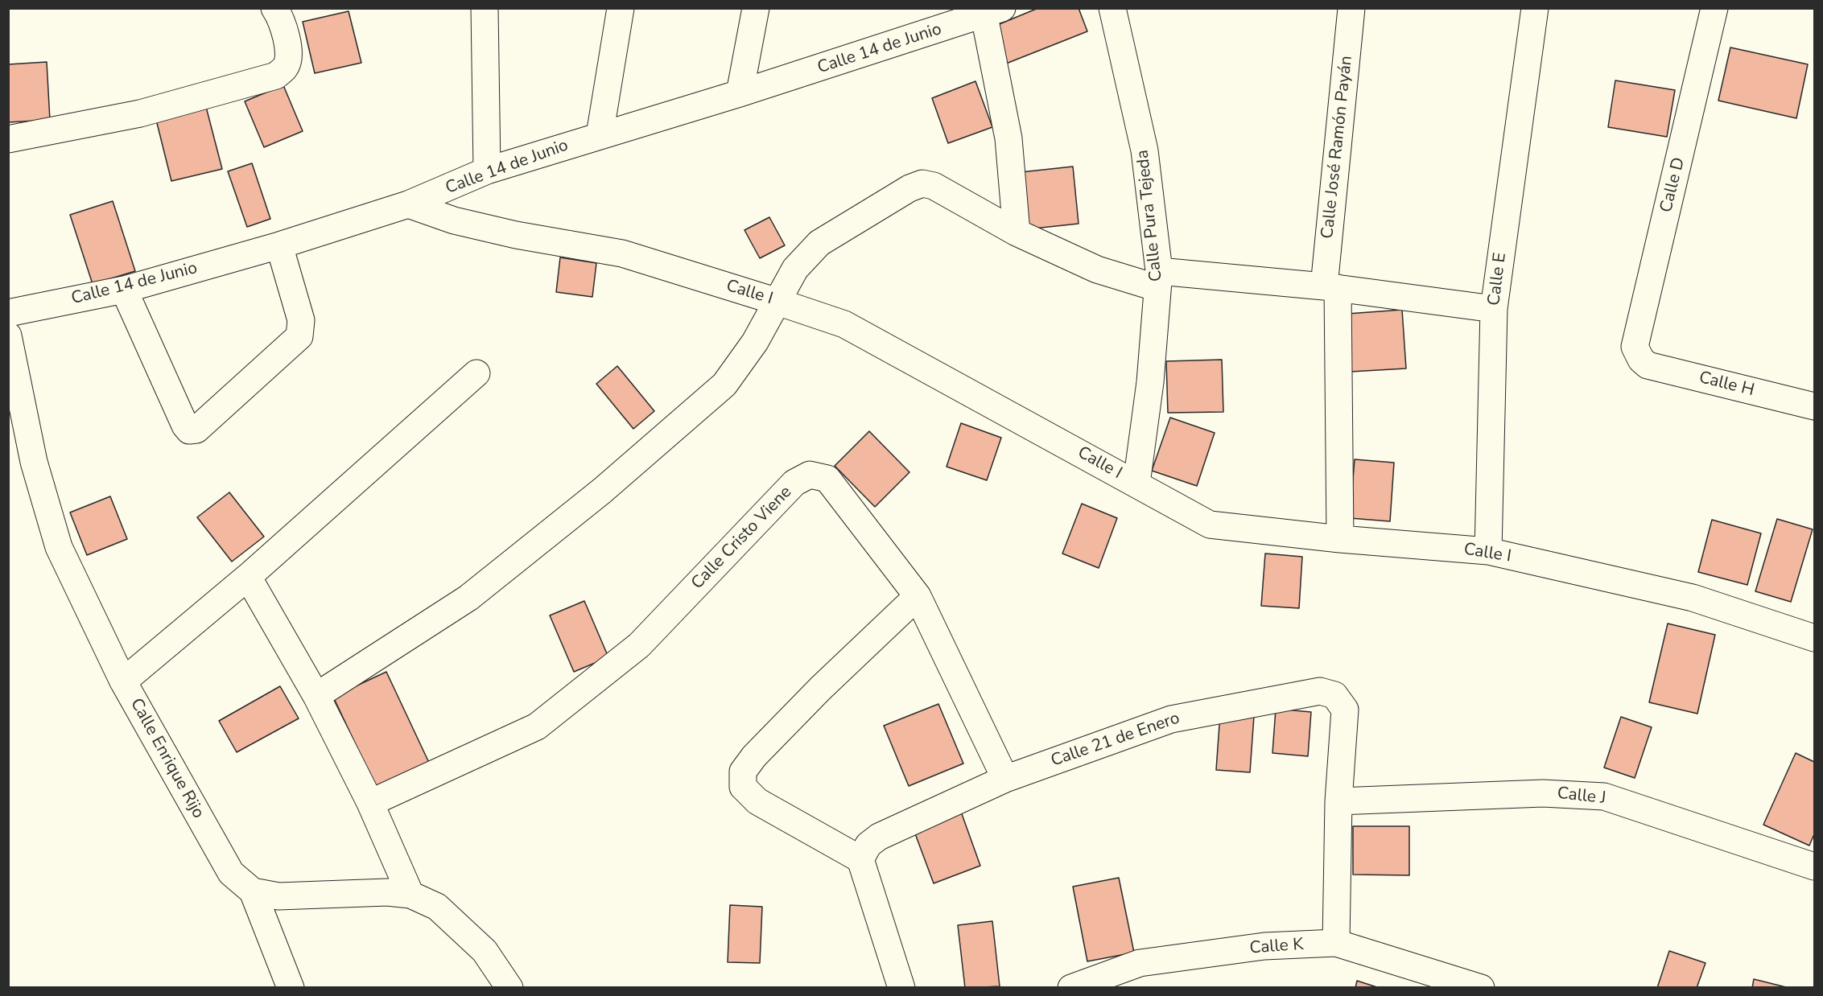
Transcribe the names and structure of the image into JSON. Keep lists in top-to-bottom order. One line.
{"streets":{"street":["Calle 14 de Junio","Calle José Ramón Payán","Calle D","Calle Pura Tejeda","Calle E","Calle I","Calle H","Calle Cristo Viene","Calle 21 de Enero","Calle Enrique Rijo","Calle J","Calle K"]},"crossings":[["Calle 14 de Junio","Calle I"],["Calle José Ramón Payán","Calle I"],["Calle D","Calle H"],["Calle Pura Tejeda","Calle I"],["Calle E","Calle I"],["Calle Cristo Viene","Calle 21 de Enero"],["Calle 21 de Enero","Calle J"],["Calle 21 de Enero","Calle K"]]}
